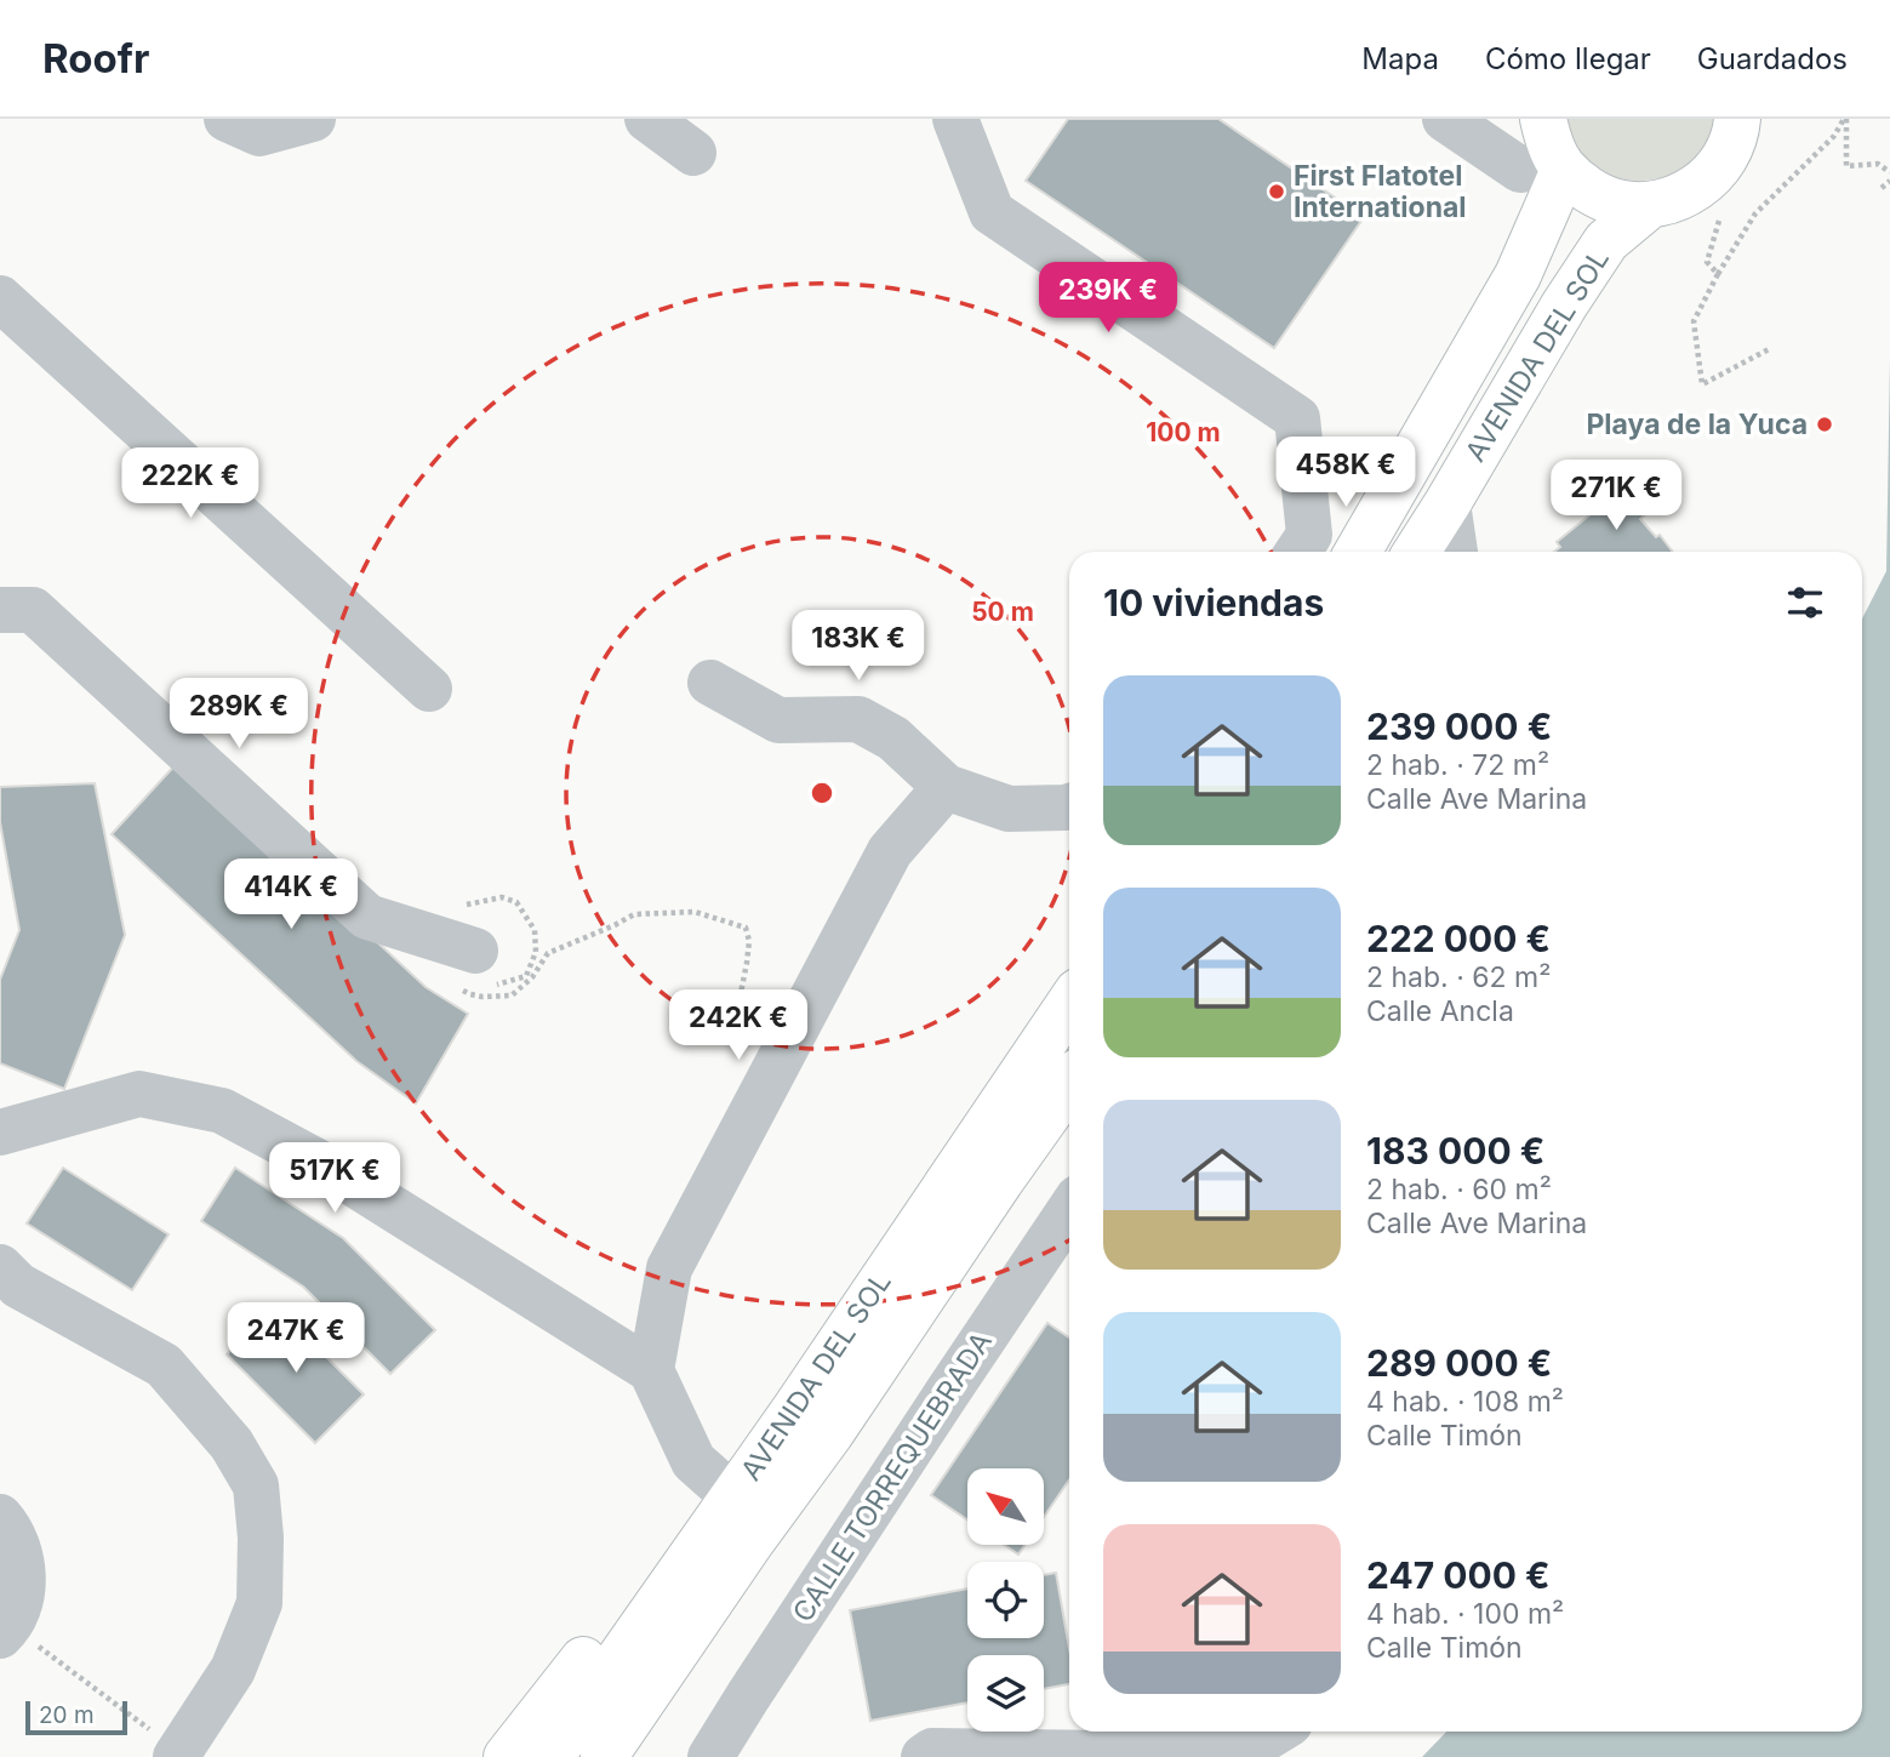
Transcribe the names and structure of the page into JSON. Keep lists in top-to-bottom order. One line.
{"streets":{"main road":["AVENIDA DEL SOL"],"street":["CALLE TORREQUEBRADA"]},"places":["First Flatotel International","Playa de la Yuca"],"scale_bar":"20 m","north":"top left","page":{"header":"Roofr","nav":["Mapa","Cómo llegar","Guardados"],"price":["239K €","458K €","222K €","271K €","183K €","289K €","414K €","242K €","517K €","247K €"],"heading":"10 viviendas","list":[{"name":"239 000 €","note":"2 hab. · 72 m² · Calle Ave Marina"},{"name":"222 000 €","note":"2 hab. · 62 m² · Calle Ancla"},{"name":"183 000 €","note":"2 hab. · 60 m² · Calle Ave Marina"},{"name":"289 000 €","note":"4 hab. · 108 m² · Calle Timón"},{"name":"247 000 €","note":"4 hab. · 100 m² · Calle Timón"}],"scale":"20 m"},"rings":["100 m","50 m"]}
